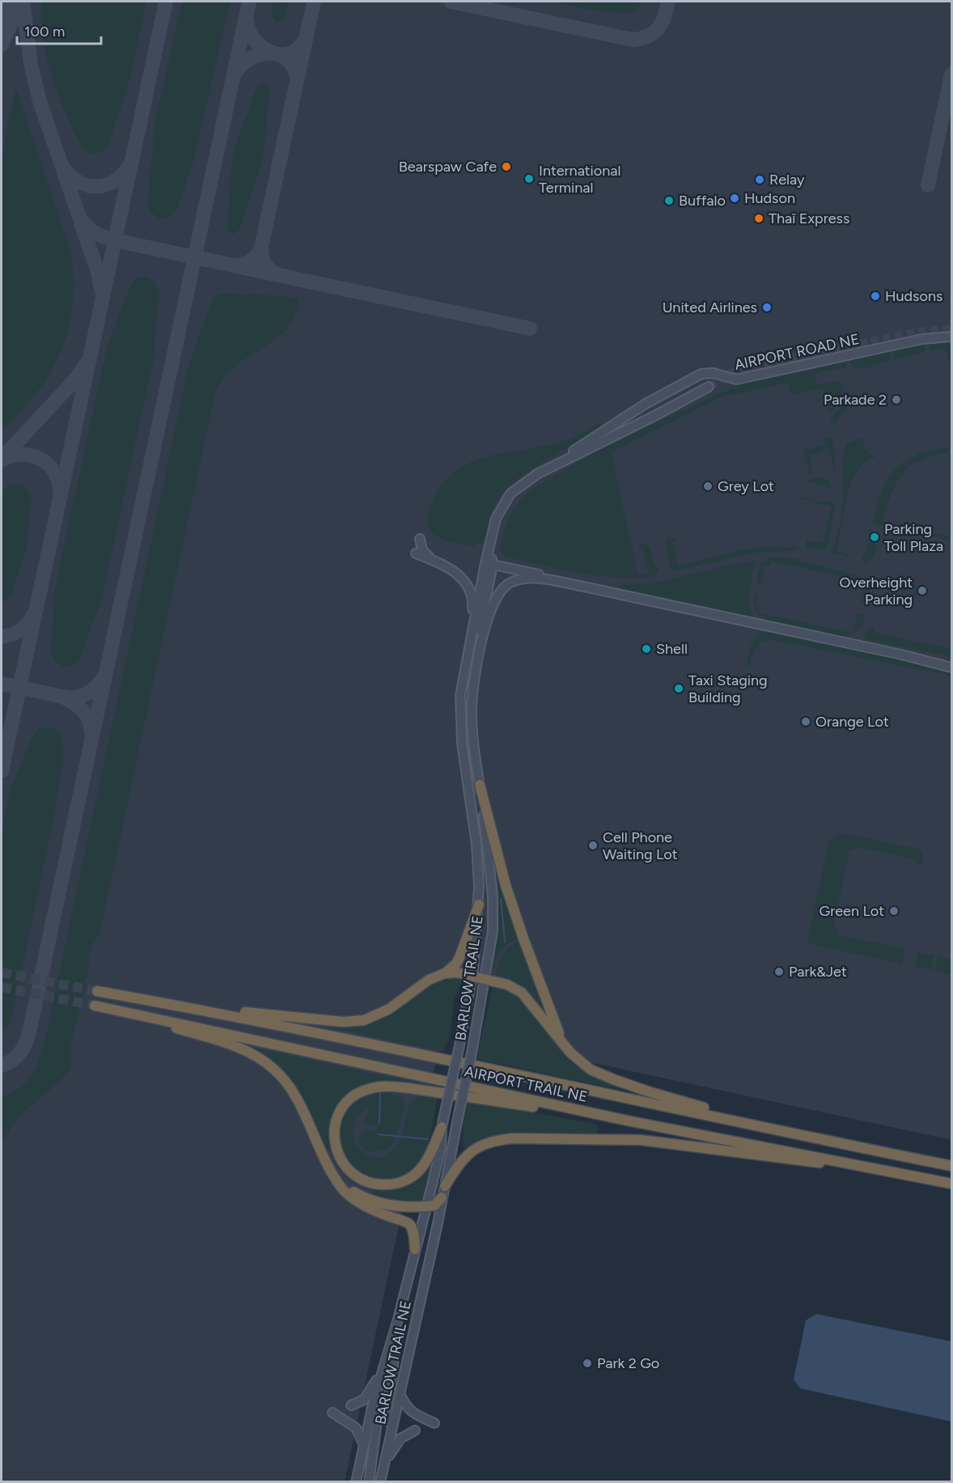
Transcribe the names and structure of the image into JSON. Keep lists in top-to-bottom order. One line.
{"streets":{"highway":["AIRPORT TRAIL NE"],"main road":["AIRPORT ROAD NE","BARLOW TRAIL NE"]},"crossings":[["AIRPORT ROAD NE","BARLOW TRAIL NE"]],"places":["Bearspaw Cafe","International Terminal","Relay","Hudson","Buffalo","Thaï Express","Hudsons","United Airlines","Parkade 2","Grey Lot","Parking Toll Plaza","Overheight Parking","Shell","Taxi Staging Building","Orange Lot","Cell Phone Waiting Lot","Green Lot","Park&Jet","Park 2 Go"],"scale_bar":"100 m"}
